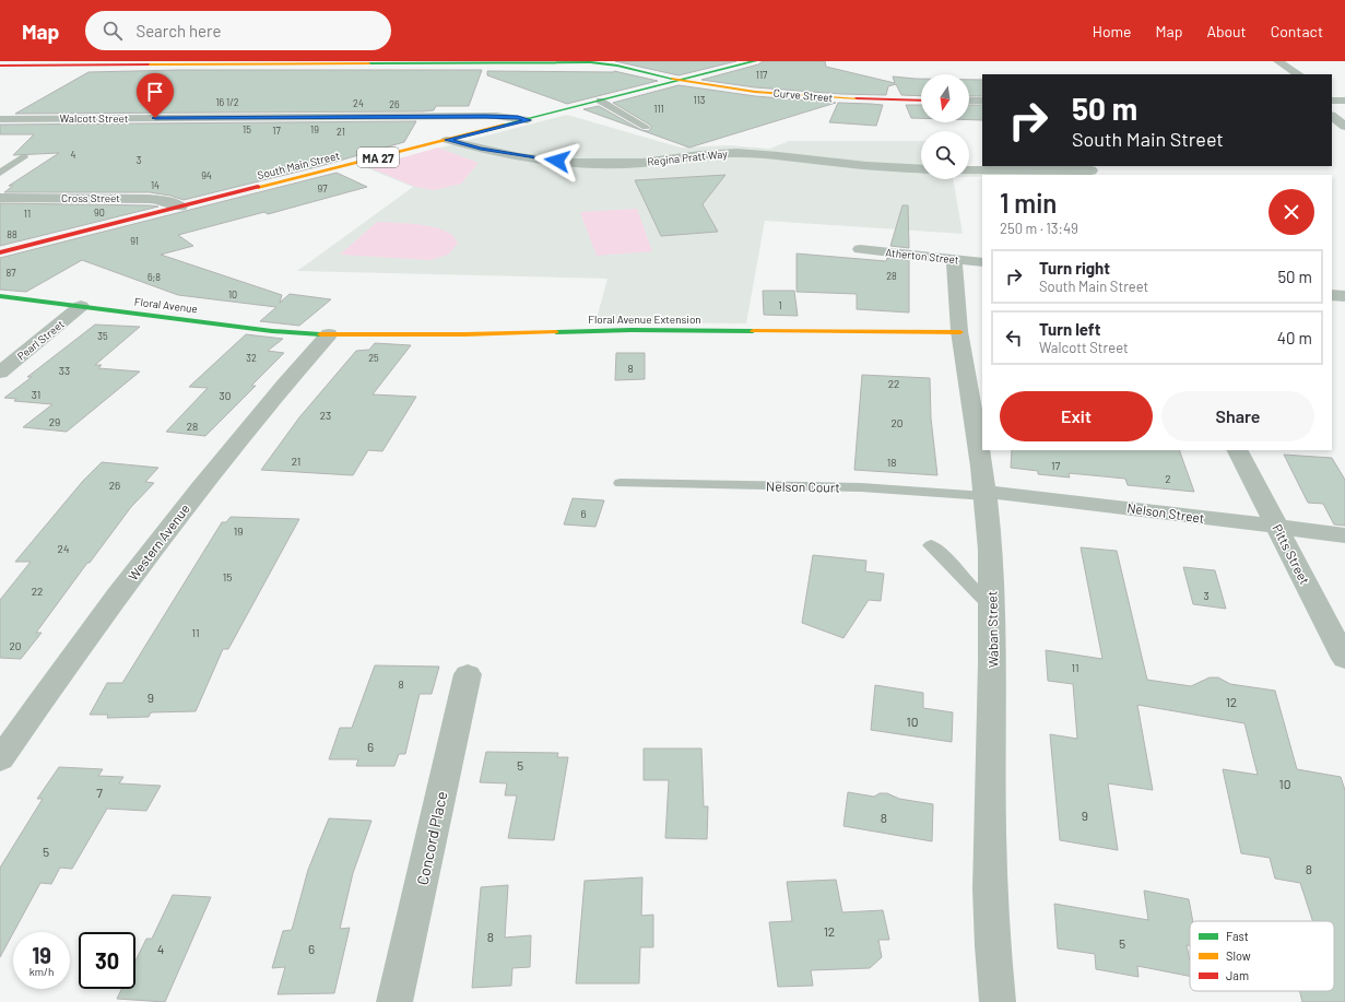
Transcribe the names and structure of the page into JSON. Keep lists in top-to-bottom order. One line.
{"streets":{"street":["Curve Street","Walcott Street","MA 27","Regina Pratt Way","South Main Street","Cross Street","Atherton Street","Floral Avenue","Floral Avenue Extension","Pearl Street","Nelson Street","Western Avenue","Pitts Street","Waban Street","Concord Place"],"lane":["Nelson Court"]},"crossings":[["Curve Street","South Main Street"],["Walcott Street","South Main Street"],["Regina Pratt Way","South Main Street"],["South Main Street","Cross Street"],["Atherton Street","Waban Street"],["Floral Avenue","Floral Avenue Extension"],["Floral Avenue","Pearl Street"],["Floral Avenue","Western Avenue"],["Floral Avenue Extension","Western Avenue"],["Floral Avenue Extension","Waban Street"],["Nelson Court","Nelson Street"],["Nelson Court","Waban Street"],["Nelson Street","Pitts Street"],["Nelson Street","Waban Street"]],"house_numbers":["117","113","16 1/2","24","26","111","15","19","17","21","4","3","94","14","97","90","11","88","91","87","28","6;8","10","1","35","32","25","8","33","22","31","30","23","29","20","28","21","18","17","2","26","6","19","24","15","22","3","11","20","11","8","9","12","10","6","5","10","7","9","8","5","8","12","8","5","4","6"],"legend":["Fast","Slow","Jam"],"north":"bottom","page":{"header":"Map","search":"Search here","nav":["Home","Map","About","Contact"],"turn":["50 m","South Main Street"],"heading":["1 min","250 m · 13:49"],"list":[{"name":"Turn right","note":"South Main Street","value":"50 m"},{"name":"Turn left","note":"Walcott Street","value":"40 m"}],"buttons":["Exit","Share"],"speed":"19 km/h","limit":"30"}}
